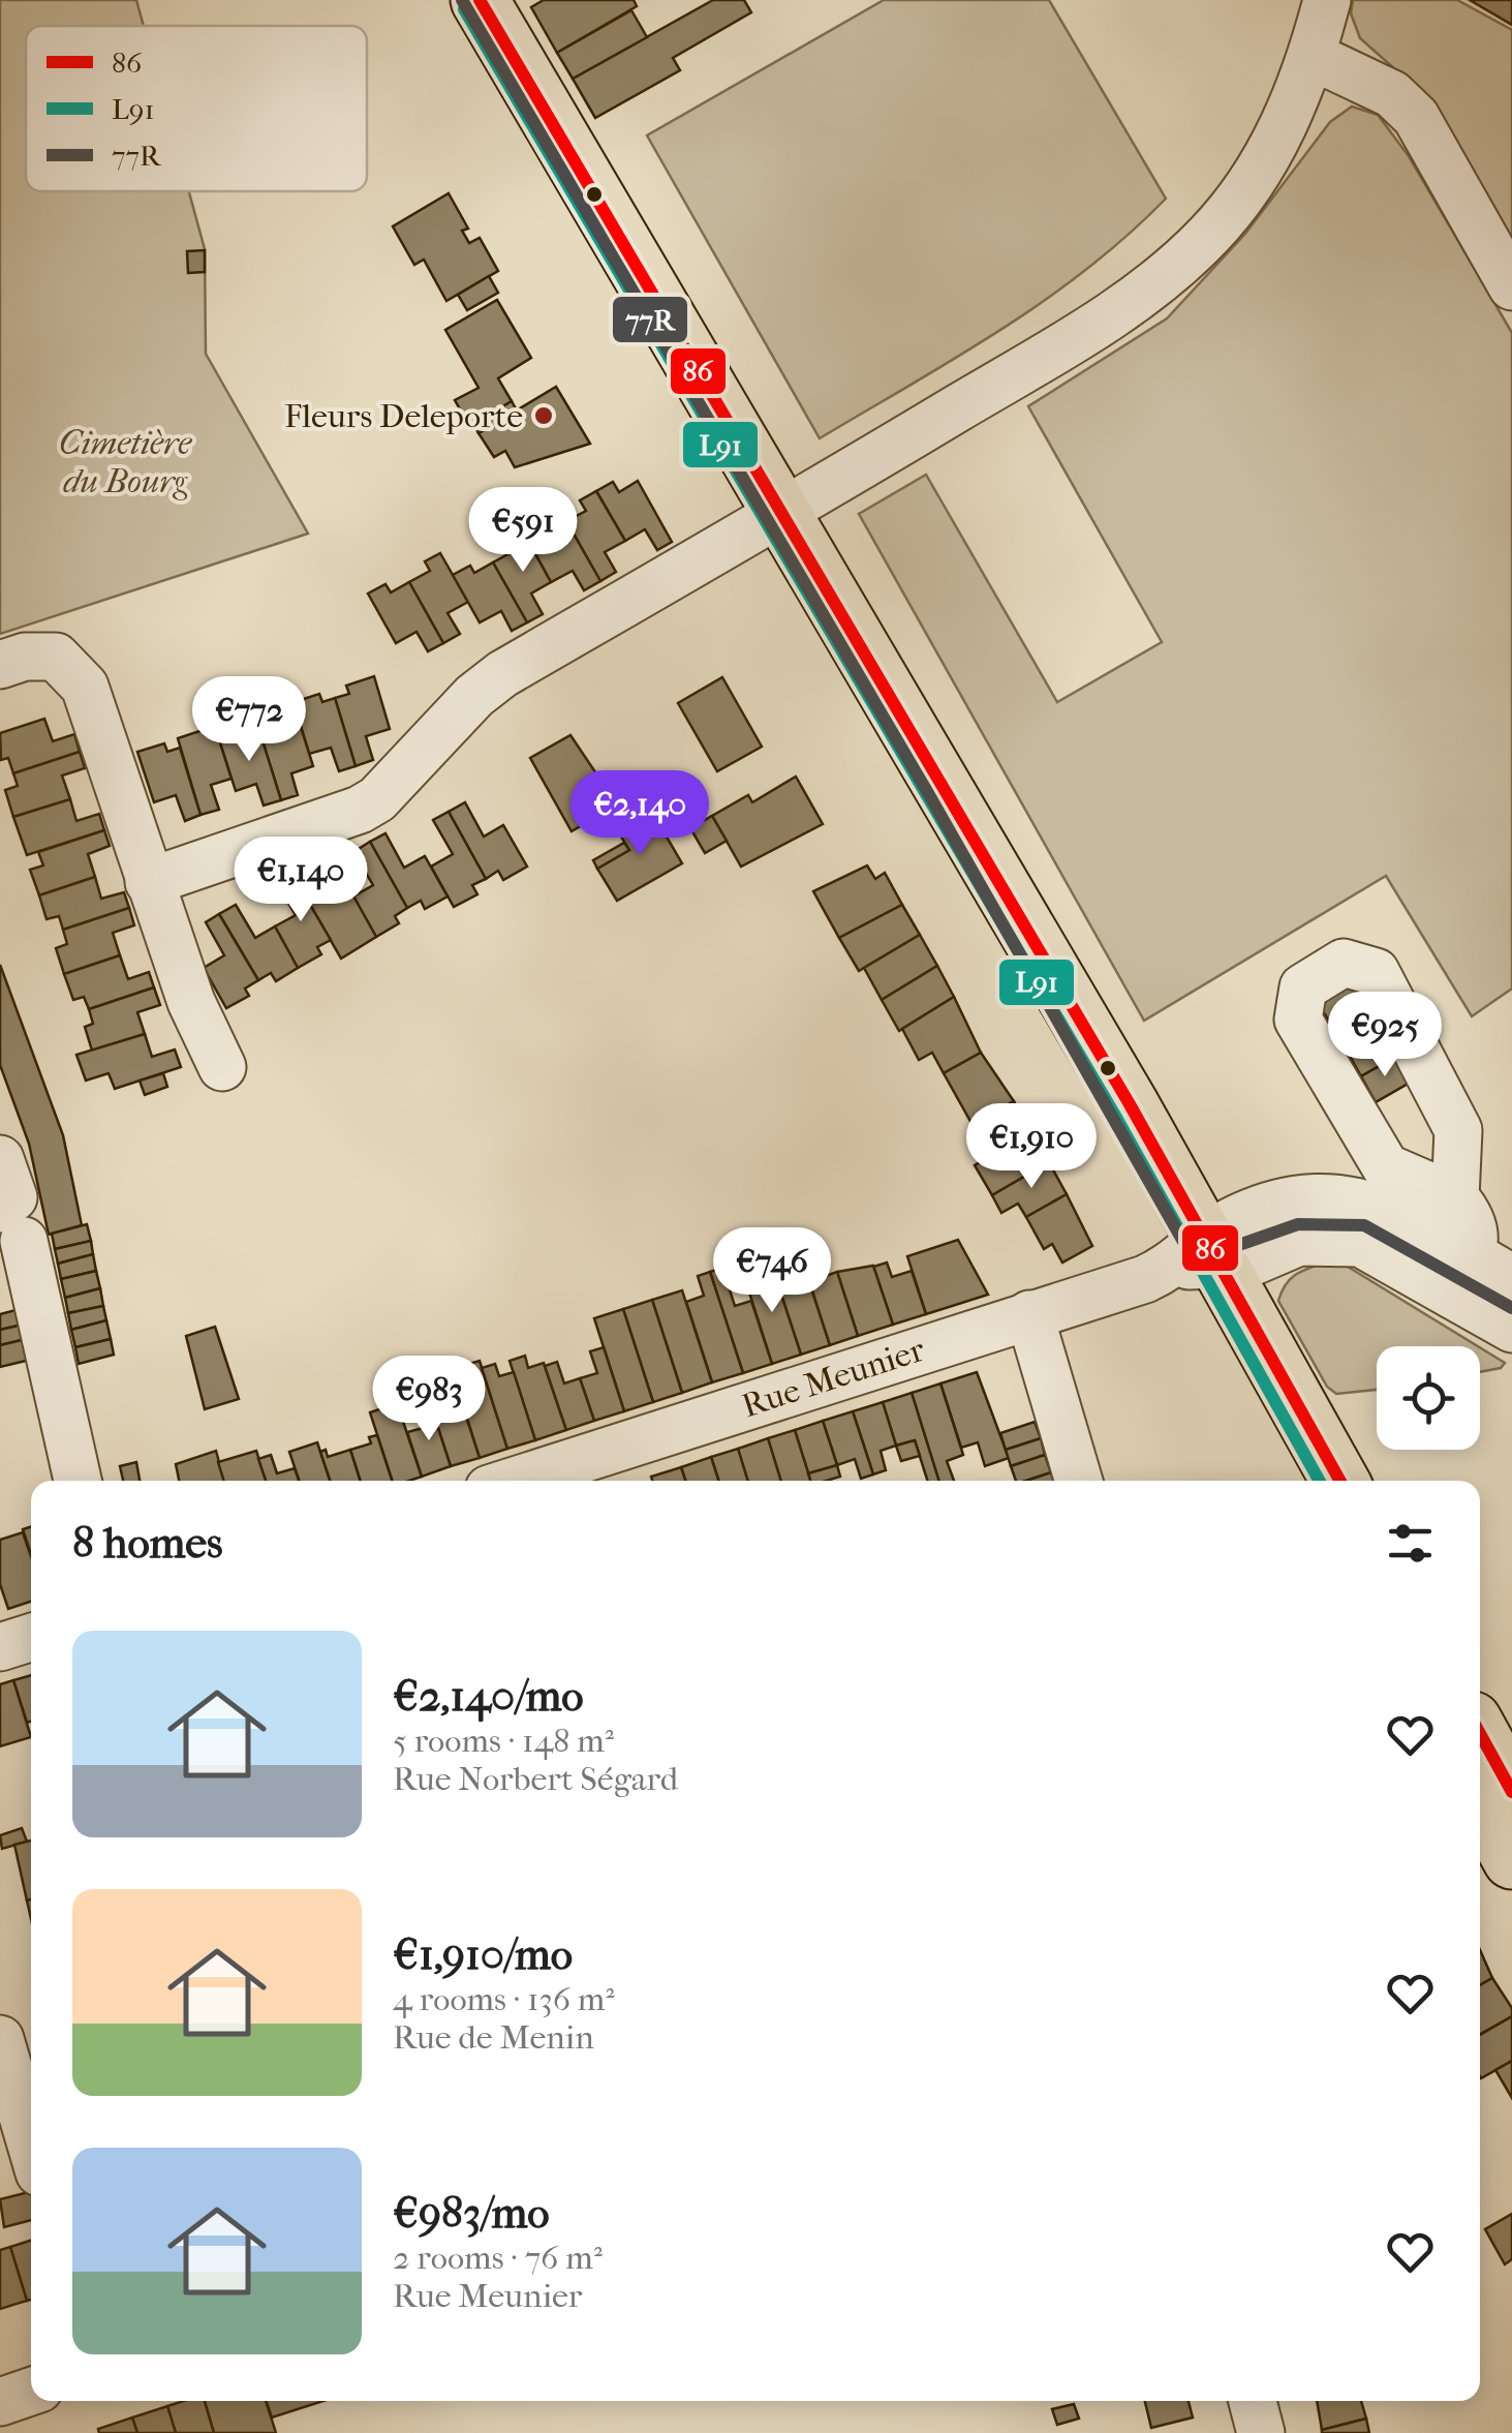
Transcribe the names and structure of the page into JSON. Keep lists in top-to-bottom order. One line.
{"streets":{"street":["Rue Meunier"]},"parks":["Cimetière du Bourg"],"places":["Fleurs Deleporte"],"lines":["transit line 86","transit line 77R","transit line L91"],"legend":["86","L91","77R"],"page":{"price":["€591","€772","€2,140","€1,140","€925","€1,910","€746","€983"],"heading":"8 homes","list":[{"name":"€2,140/mo","note":"5 rooms · 148 m² · Rue Norbert Ségard"},{"name":"€1,910/mo","note":"4 rooms · 136 m² · Rue de Menin"},{"name":"€983/mo","note":"2 rooms · 76 m² · Rue Meunier"}]}}
